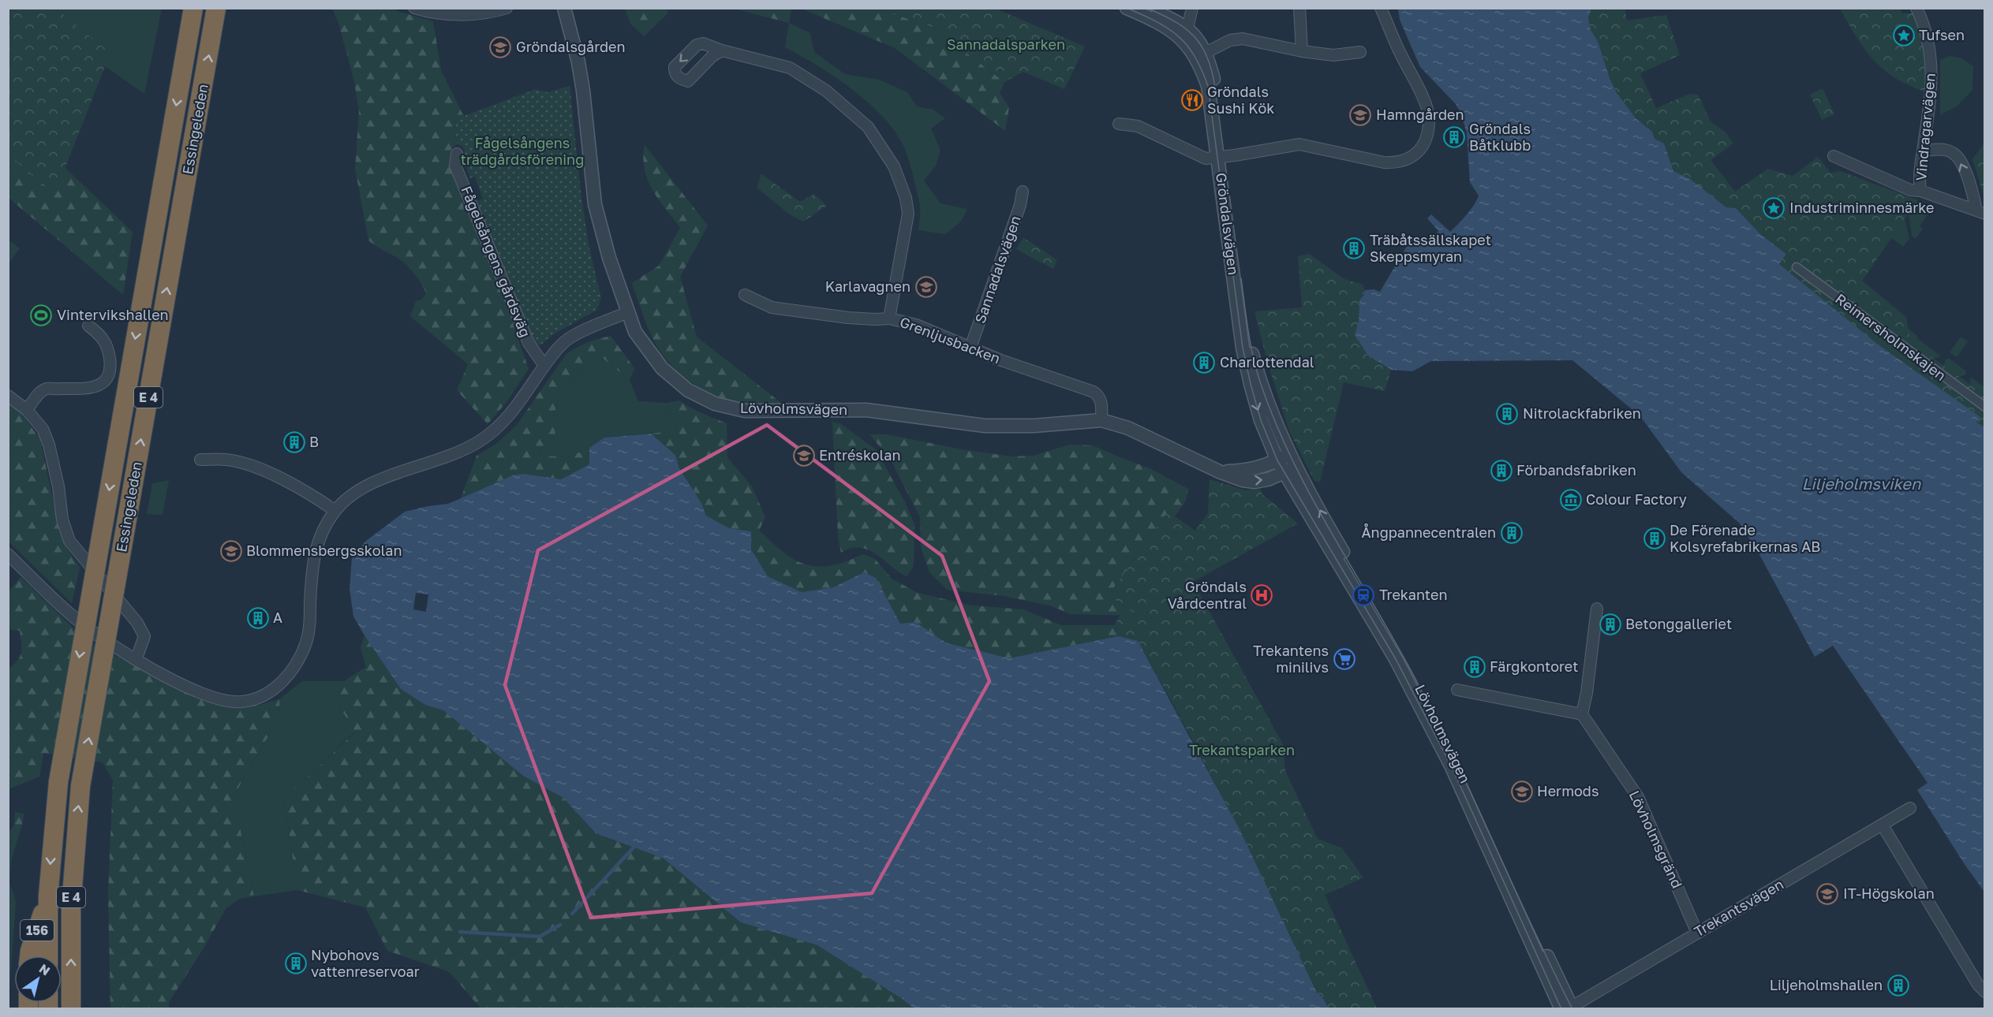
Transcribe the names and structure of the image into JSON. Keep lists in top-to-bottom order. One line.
{"streets":{"highway":["Essingeleden","E 4","156"],"street":["Vindragarvägen","Gröndalsvägen","Fågelsångens gårdsväg","Sannadalsvägen","Reimersholmskajen","Grenljusbacken","Lövholmsvägen","Lövholmsgränd","Trekantsvägen"]},"crossings":[["Essingeleden","156"],["Gröndalsvägen","Lövholmsvägen"],["Sannadalsvägen","Grenljusbacken"],["Grenljusbacken","Lövholmsvägen"],["Lövholmsvägen","Trekantsvägen"],["Lövholmsgränd","Trekantsvägen"]],"water":["Liljeholmsviken"],"parks":["Sannadalsparken","Fågelsångens trädgårdsförening","Trekantsparken"],"places":{"place":["Tufsen","Industriminnesmärke"],"school or university":["Gröndalsgården","Hamngården","Karlavagnen","Entréskolan","Blommensbergsskolan","Hermods","IT-Högskolan"],"restaurant":["Gröndals Sushi Kök"],"building":["Gröndals Båtklubb","Träbåtssällskapet Skeppsmyran","Charlottendal","Nitrolackfabriken","B","Förbandsfabriken","Ångpannecentralen","De Förenade Kolsyrefabrikernas AB","A","Betonggalleriet","Färgkontoret","Nybohovs vattenreservoar","Liljeholmshallen"],"sports":["Vintervikshallen"],"museum":["Colour Factory"],"hospital":["Gröndals Vårdcentral"],"station":["Trekanten"],"supermarket":["Trekantens minilivs"]},"north":"top right"}
